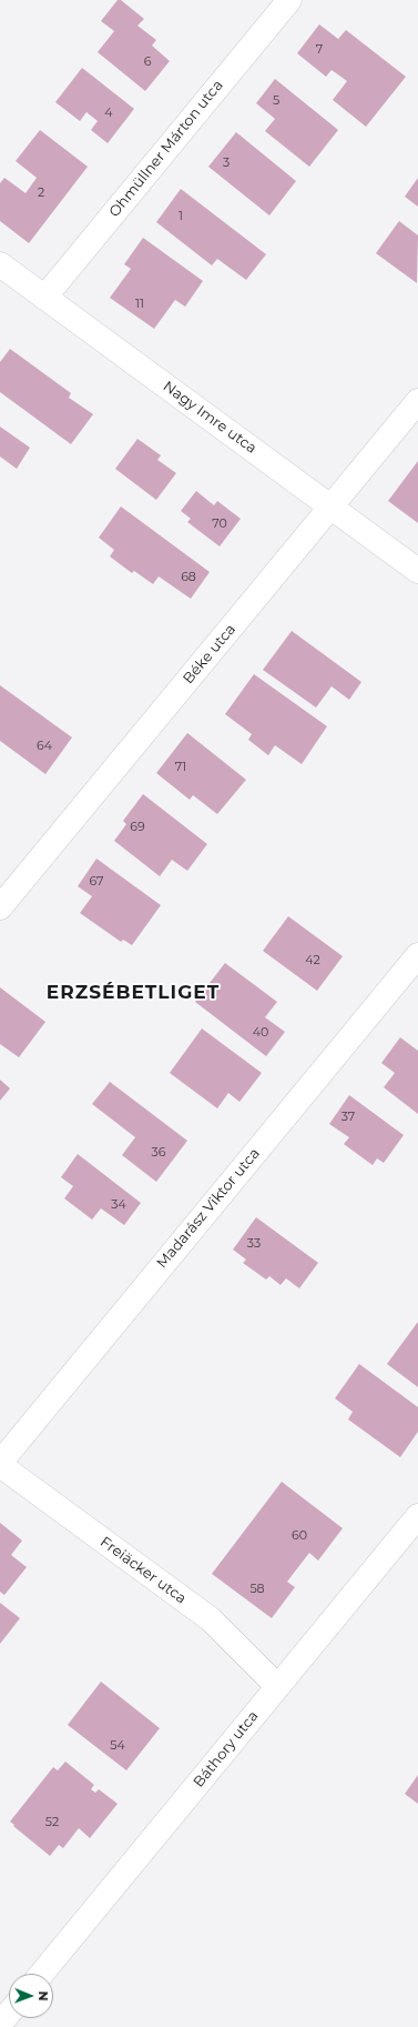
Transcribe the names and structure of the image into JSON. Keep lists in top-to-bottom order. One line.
{"streets":{"street":["Ohmüllner Márton utca","Nagy Imre utca","Béke utca","Madarász Viktor utca","Freiäcker utca","Báthory utca"]},"crossings":[["Ohmüllner Márton utca","Nagy Imre utca"],["Nagy Imre utca","Béke utca"],["Madarász Viktor utca","Freiäcker utca"],["Freiäcker utca","Báthory utca"]],"districts":["ERZSÉBETLIGET"],"house_numbers":["7","6","5","4","3","2","1","11","70","68","64","71","69","67","42","40","37","36","34","33","60","58","54","52"],"north":"right"}
